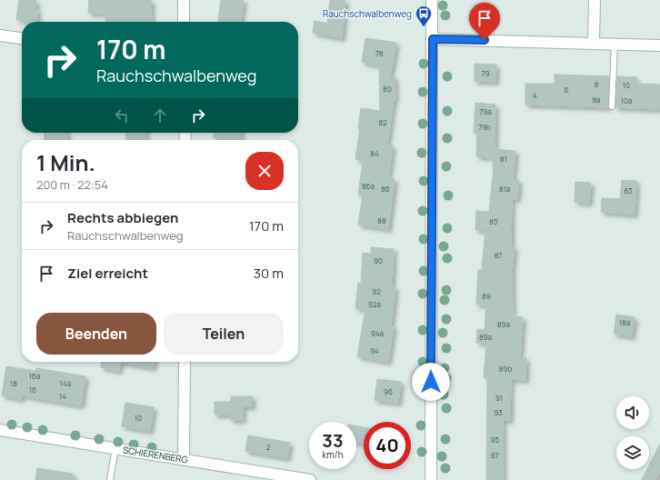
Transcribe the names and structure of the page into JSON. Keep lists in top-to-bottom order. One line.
{"streets":{"street":["SCHIERENBERG"]},"places":{"bus stop":["Rauchschwalbenweg"]},"house_numbers":["78","79","8","10","80","6","4","8a","10a","79a","82","79b","84","81","86a","86","81a","83","88","85","87","90","92","89","92a","18a","89a","94a","89a","94","89b","16a","18","14a","16","96","14","91","93","10","95","2","97"],"page":{"turn":["170 m","Rauchschwalbenweg"],"heading":["1 Min.","200 m · 22:54"],"list":[{"name":"Rechts abbiegen","note":"Rauchschwalbenweg","value":"170 m"},{"name":"Ziel erreicht","value":"30 m"}],"buttons":["Beenden","Teilen"],"speed":"33 km/h","limit":"40"}}
